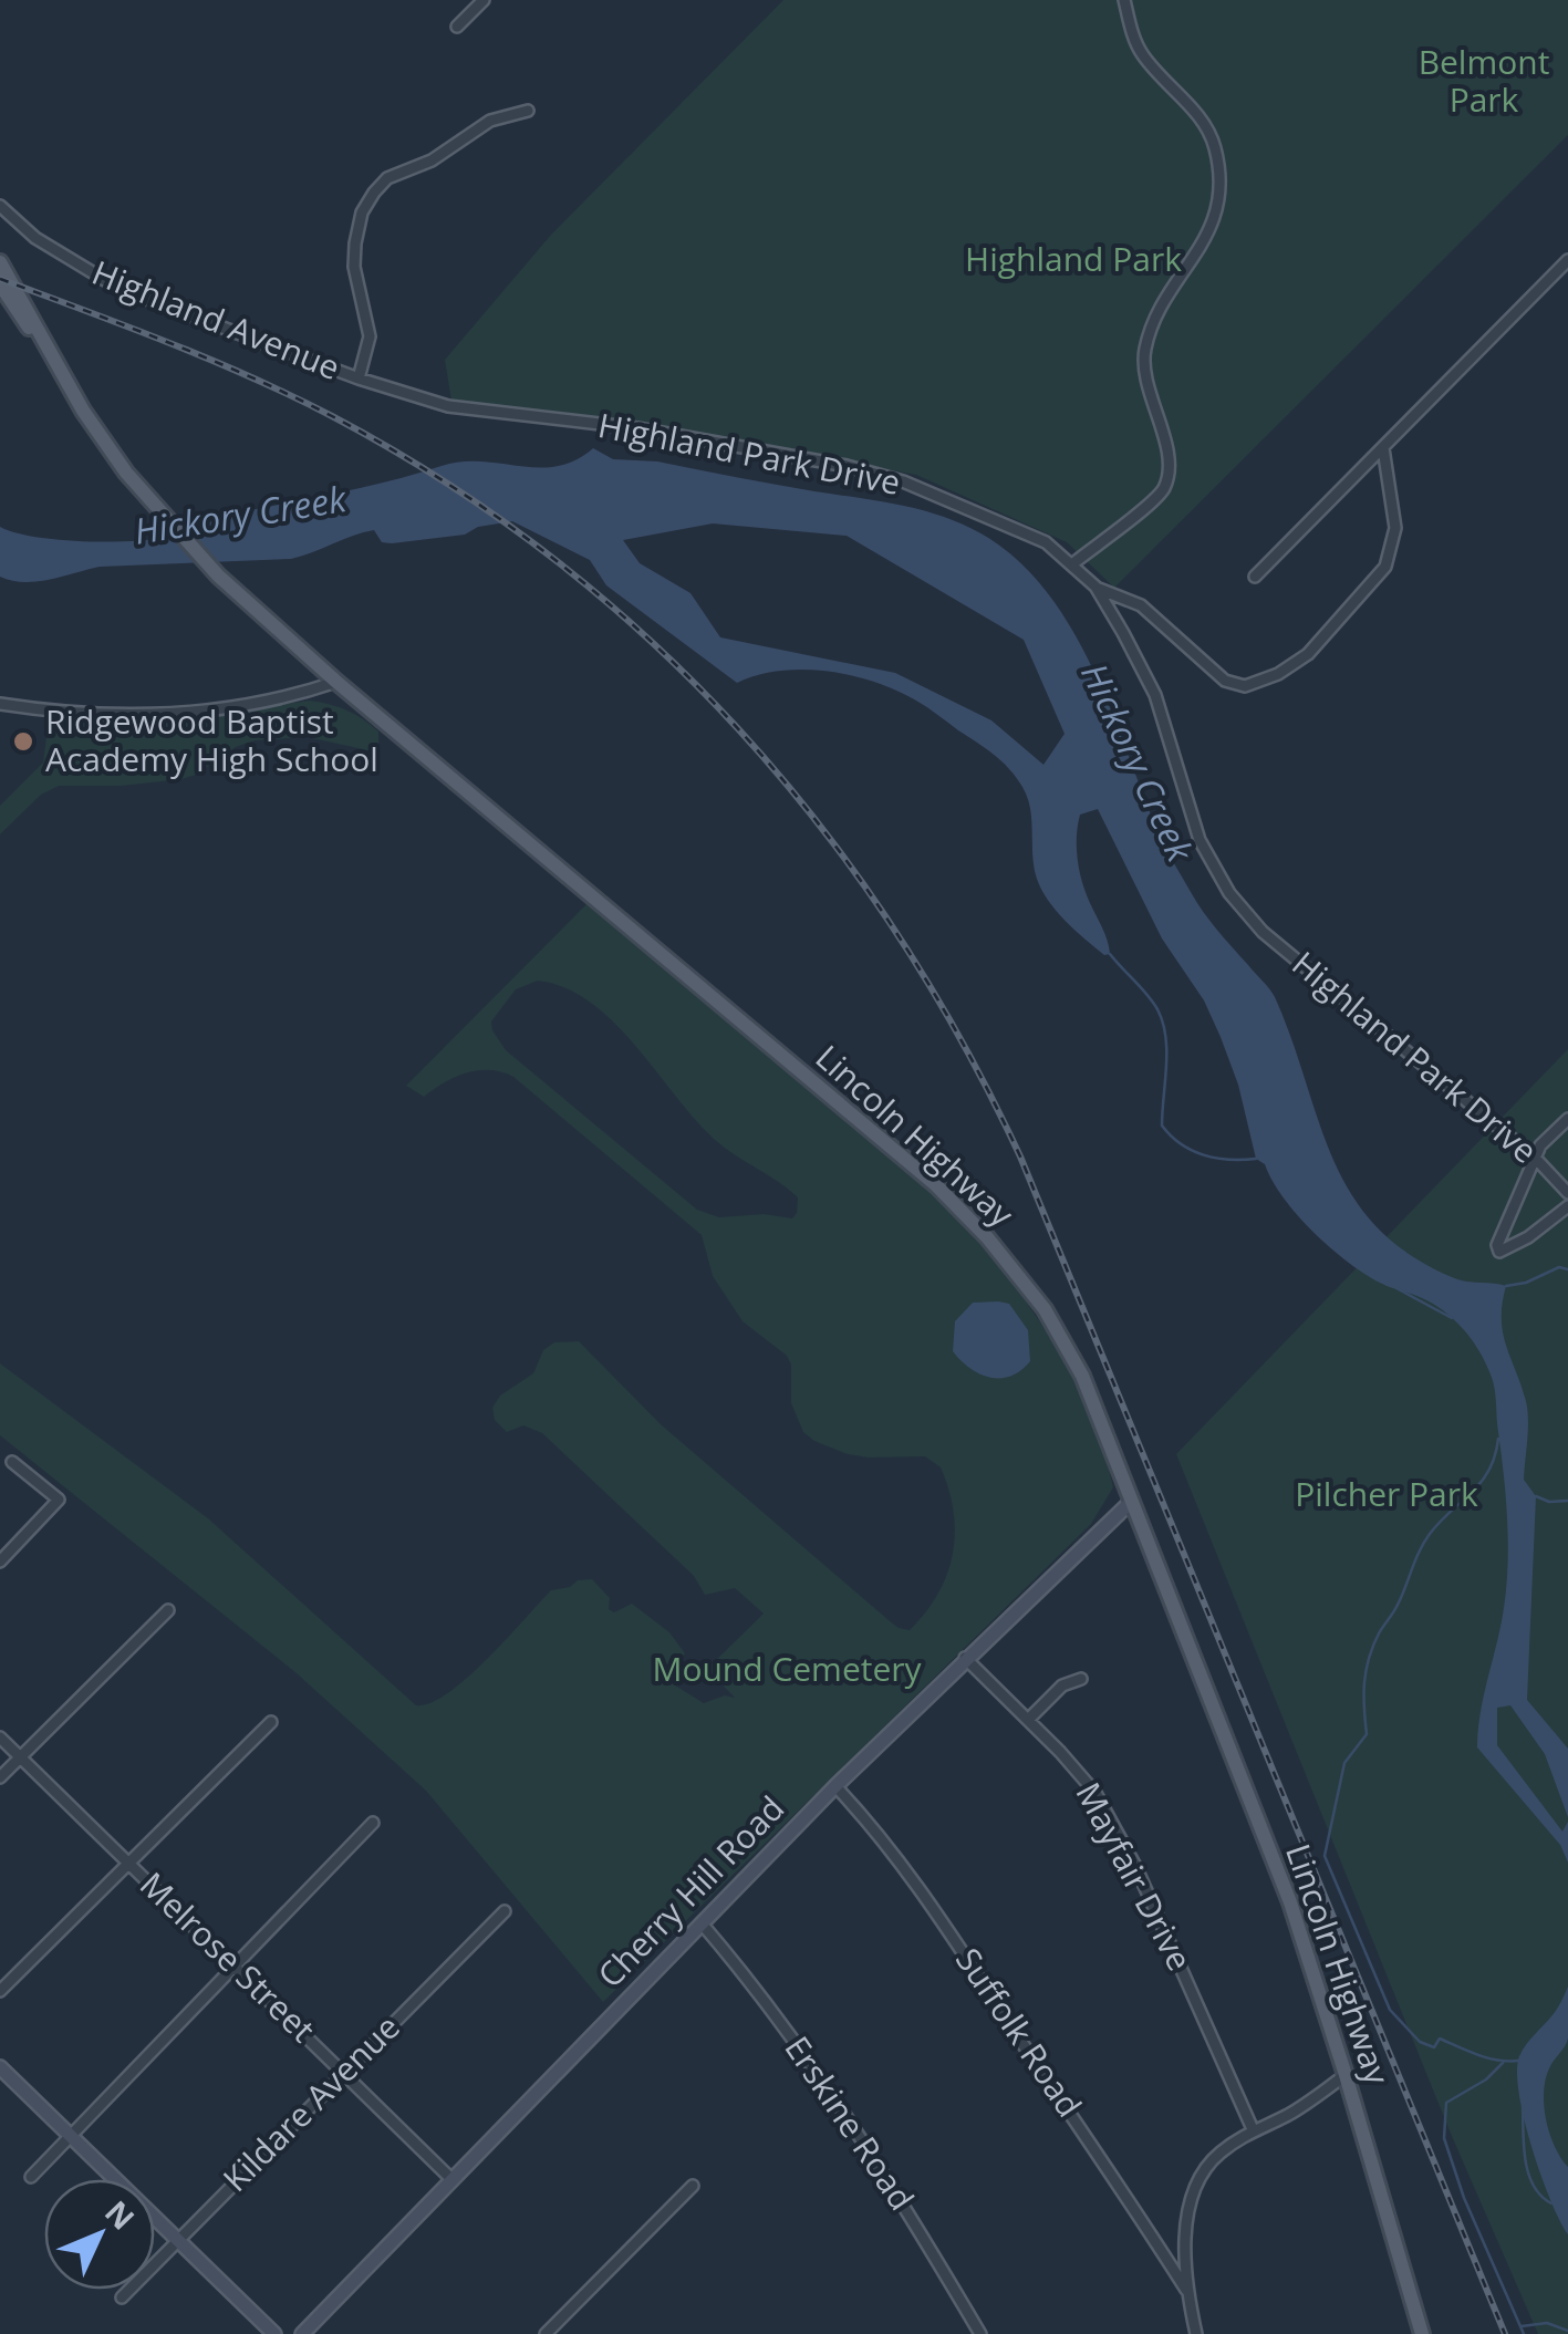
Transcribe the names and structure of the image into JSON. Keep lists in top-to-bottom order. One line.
{"streets":{"main road":["Lincoln Highway"],"street":["Highland Avenue","Highland Park Drive","Mayfair Drive","Cherry Hill Road","Melrose Street","Suffolk Road","Kildare Avenue","Erskine Road"]},"crossings":[["Highland Avenue","Highland Park Drive"],["Lincoln Highway","Cherry Hill Road"],["Mayfair Drive","Cherry Hill Road"],["Cherry Hill Road","Melrose Street"],["Cherry Hill Road","Suffolk Road"],["Cherry Hill Road","Erskine Road"],["Melrose Street","Kildare Avenue"]],"water":["Hickory Creek"],"parks":["Belmont Park","Highland Park","Pilcher Park","Mound Cemetery"],"places":["Ridgewood Baptist Academy High School"],"north":"top right"}
